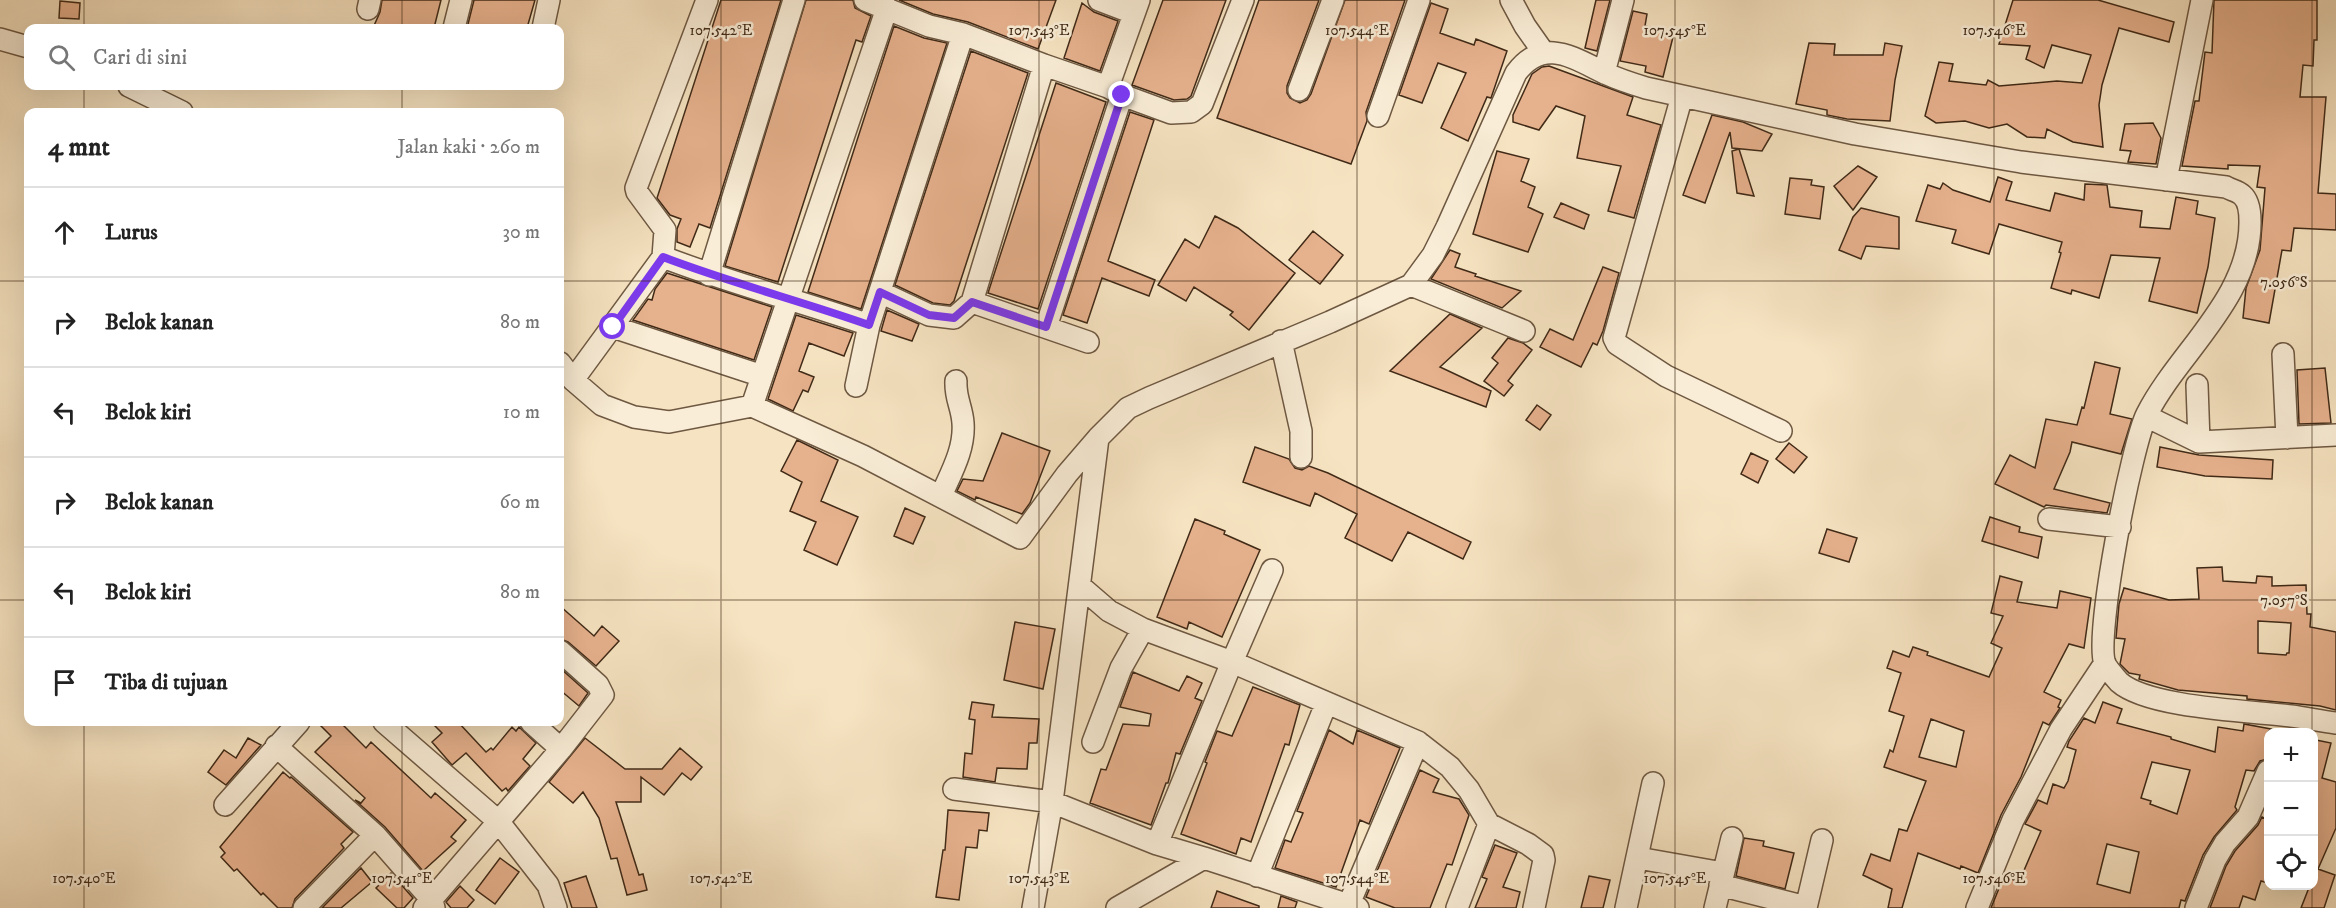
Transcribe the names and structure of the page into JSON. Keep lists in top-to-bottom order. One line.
{"page":{"search":"Cari di sini","heading":["4 mnt","Jalan kaki · 260 m"],"list":[["Lurus","30 m"],["Belok kanan","80 m"],["Belok kiri","10 m"],["Belok kanan","60 m"],["Belok kiri","80 m"],"Tiba di tujuan"],"map_buttons":["+","−"]},"coordinates":["107.542°E","107.543°E","107.544°E","107.545°E","107.546°E","7.056°S","7.057°S","107.540°E","107.541°E"]}
